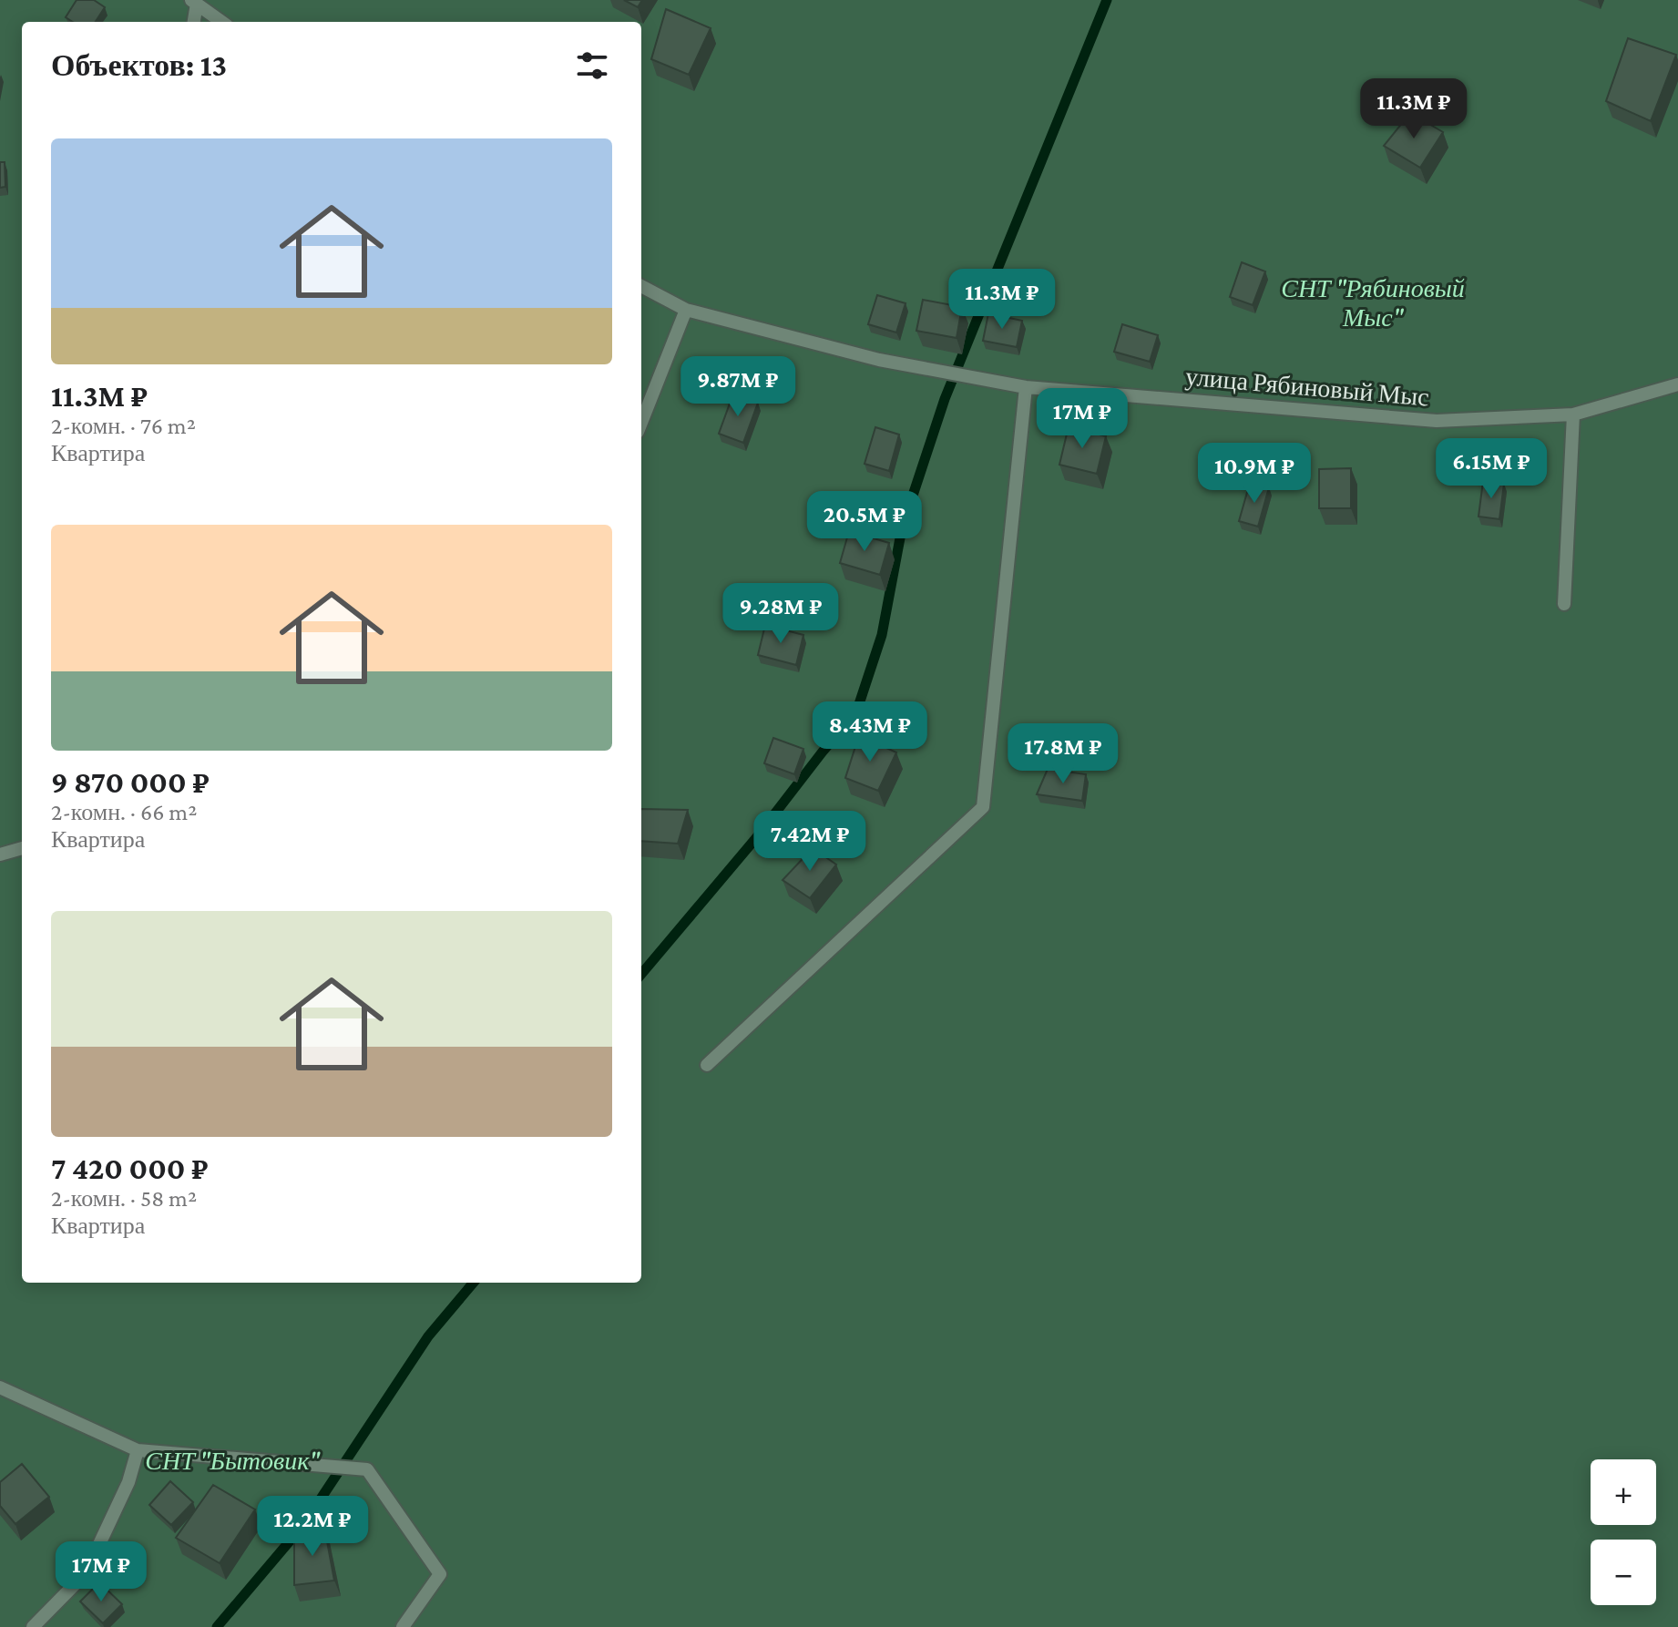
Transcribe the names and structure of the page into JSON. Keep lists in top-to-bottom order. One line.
{"streets":{"lane":["улица Рябиновый Мыс"]},"parks":["СНТ \"Рябиновый Мыс\"","СНТ \"Бытовик\""],"page":{"heading":"Объектов: 13","price":["11.3M ₽","11.3M ₽","9.87M ₽","17M ₽","6.15M ₽","10.9M ₽","20.5M ₽","9.28M ₽","8.43M ₽","17.8M ₽","7.42M ₽","12.2M ₽","17M ₽"],"list":[{"name":"11.3M ₽","note":"2-комн. · 76 m² · Квартира"},{"name":"9 870 000 ₽","note":"2-комн. · 66 m² · Квартира"},{"name":"7 420 000 ₽","note":"2-комн. · 58 m² · Квартира"}],"map_buttons":["+","−"]}}
